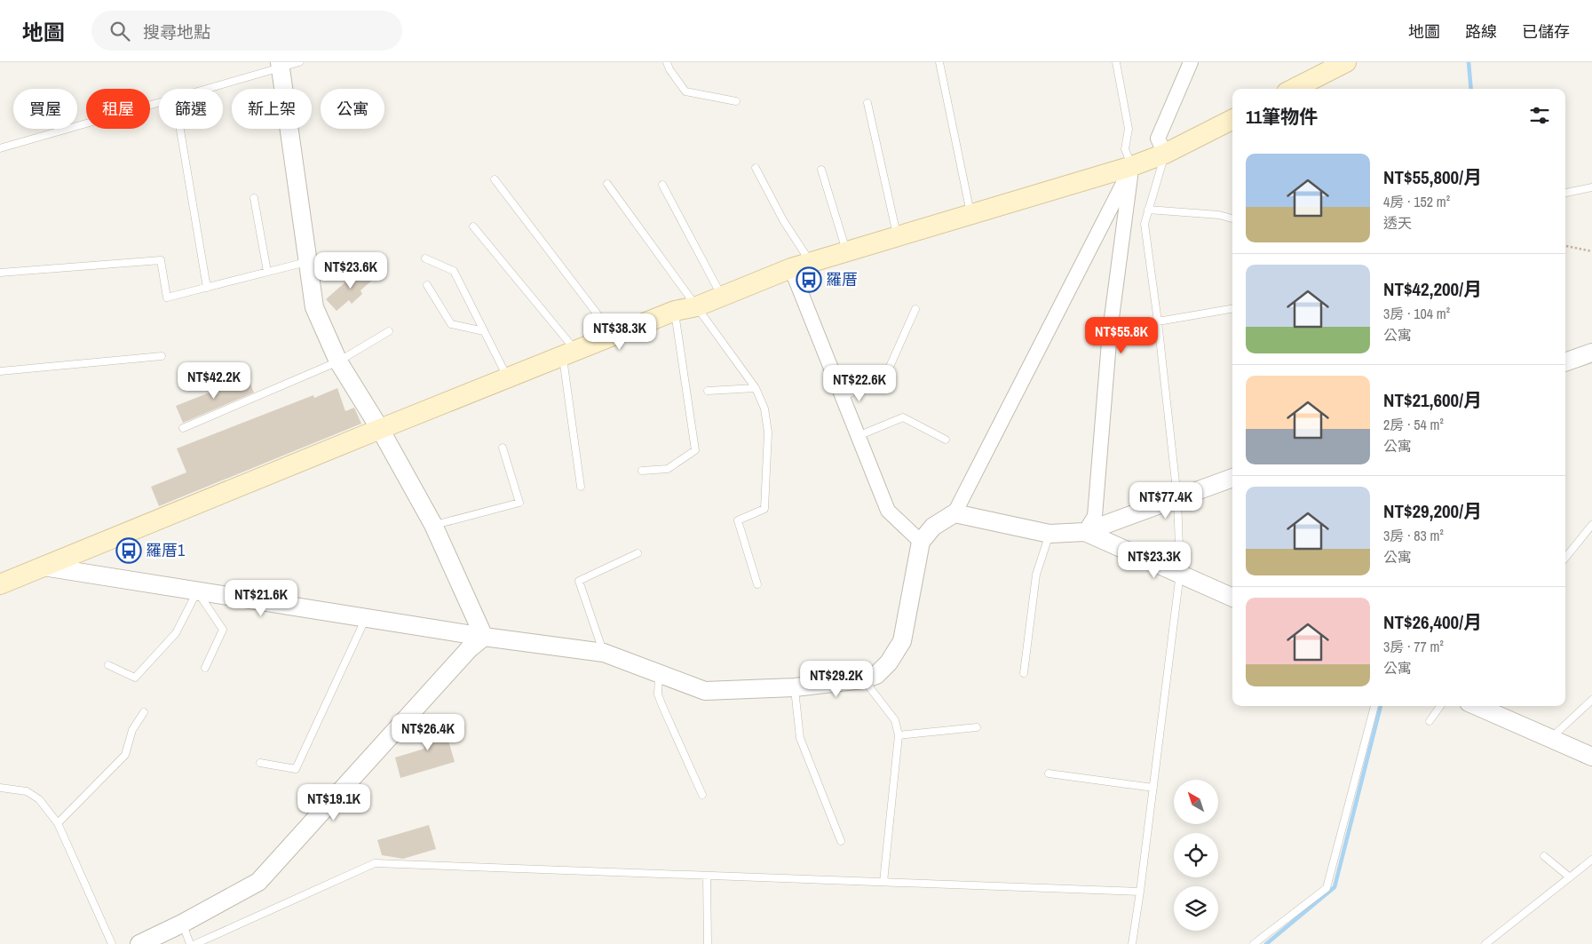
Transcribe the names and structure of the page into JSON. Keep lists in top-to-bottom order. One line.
{"places":{"bus stop":["羅厝","羅厝1"]},"north":"top left","page":{"header":"地圖","search":"搜尋地點","nav":["地圖","路線","已儲存"],"chip":["買屋","租屋","篩選","新上架","公寓"],"heading":"11筆物件","list":[{"name":"NT$55,800/月","note":"4房 · 152 m² · 透天"},{"name":"NT$42,200/月","note":"3房 · 104 m² · 公寓"},{"name":"NT$21,600/月","note":"2房 · 54 m² · 公寓"},{"name":"NT$29,200/月","note":"3房 · 83 m² · 公寓"},{"name":"NT$26,400/月","note":"3房 · 77 m² · 公寓"}],"price":["NT$23.6K","NT$38.3K","NT$55.8K","NT$42.2K","NT$22.6K","NT$77.4K","NT$23.3K","NT$21.6K","NT$29.2K","NT$26.4K","NT$19.1K"]}}
